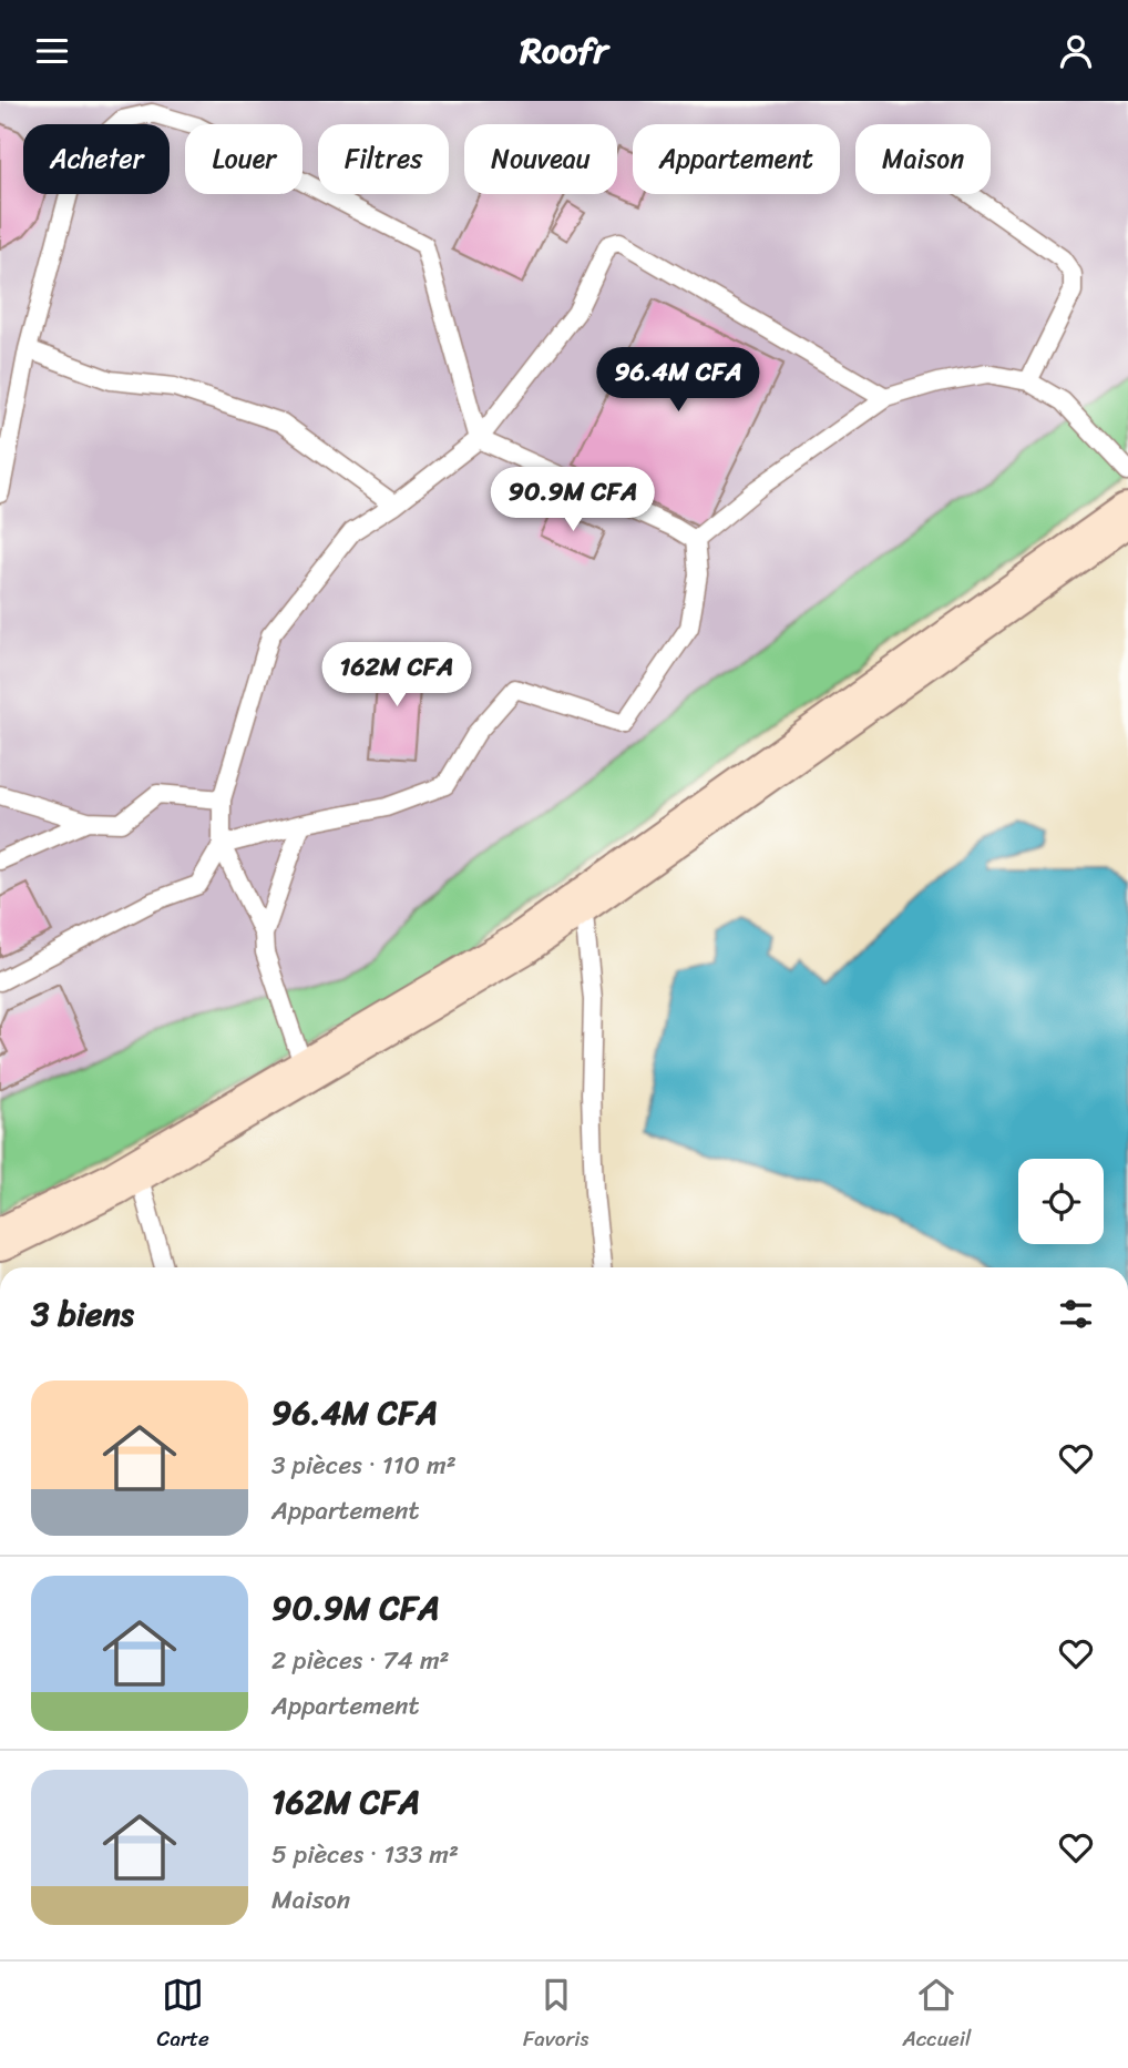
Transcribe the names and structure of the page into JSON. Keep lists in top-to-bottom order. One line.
{"page":{"header":"Roofr","chip":["Acheter","Louer","Filtres","Nouveau","Appartement","Maison"],"price":["96.4M CFA","90.9M CFA","162M CFA"],"heading":"3 biens","list":[{"name":"96.4M CFA","note":"3 pièces · 110 m² · Appartement"},{"name":"90.9M CFA","note":"2 pièces · 74 m² · Appartement"},{"name":"162M CFA","note":"5 pièces · 133 m² · Maison"}],"tabs":["Carte","Favoris","Accueil"]}}
